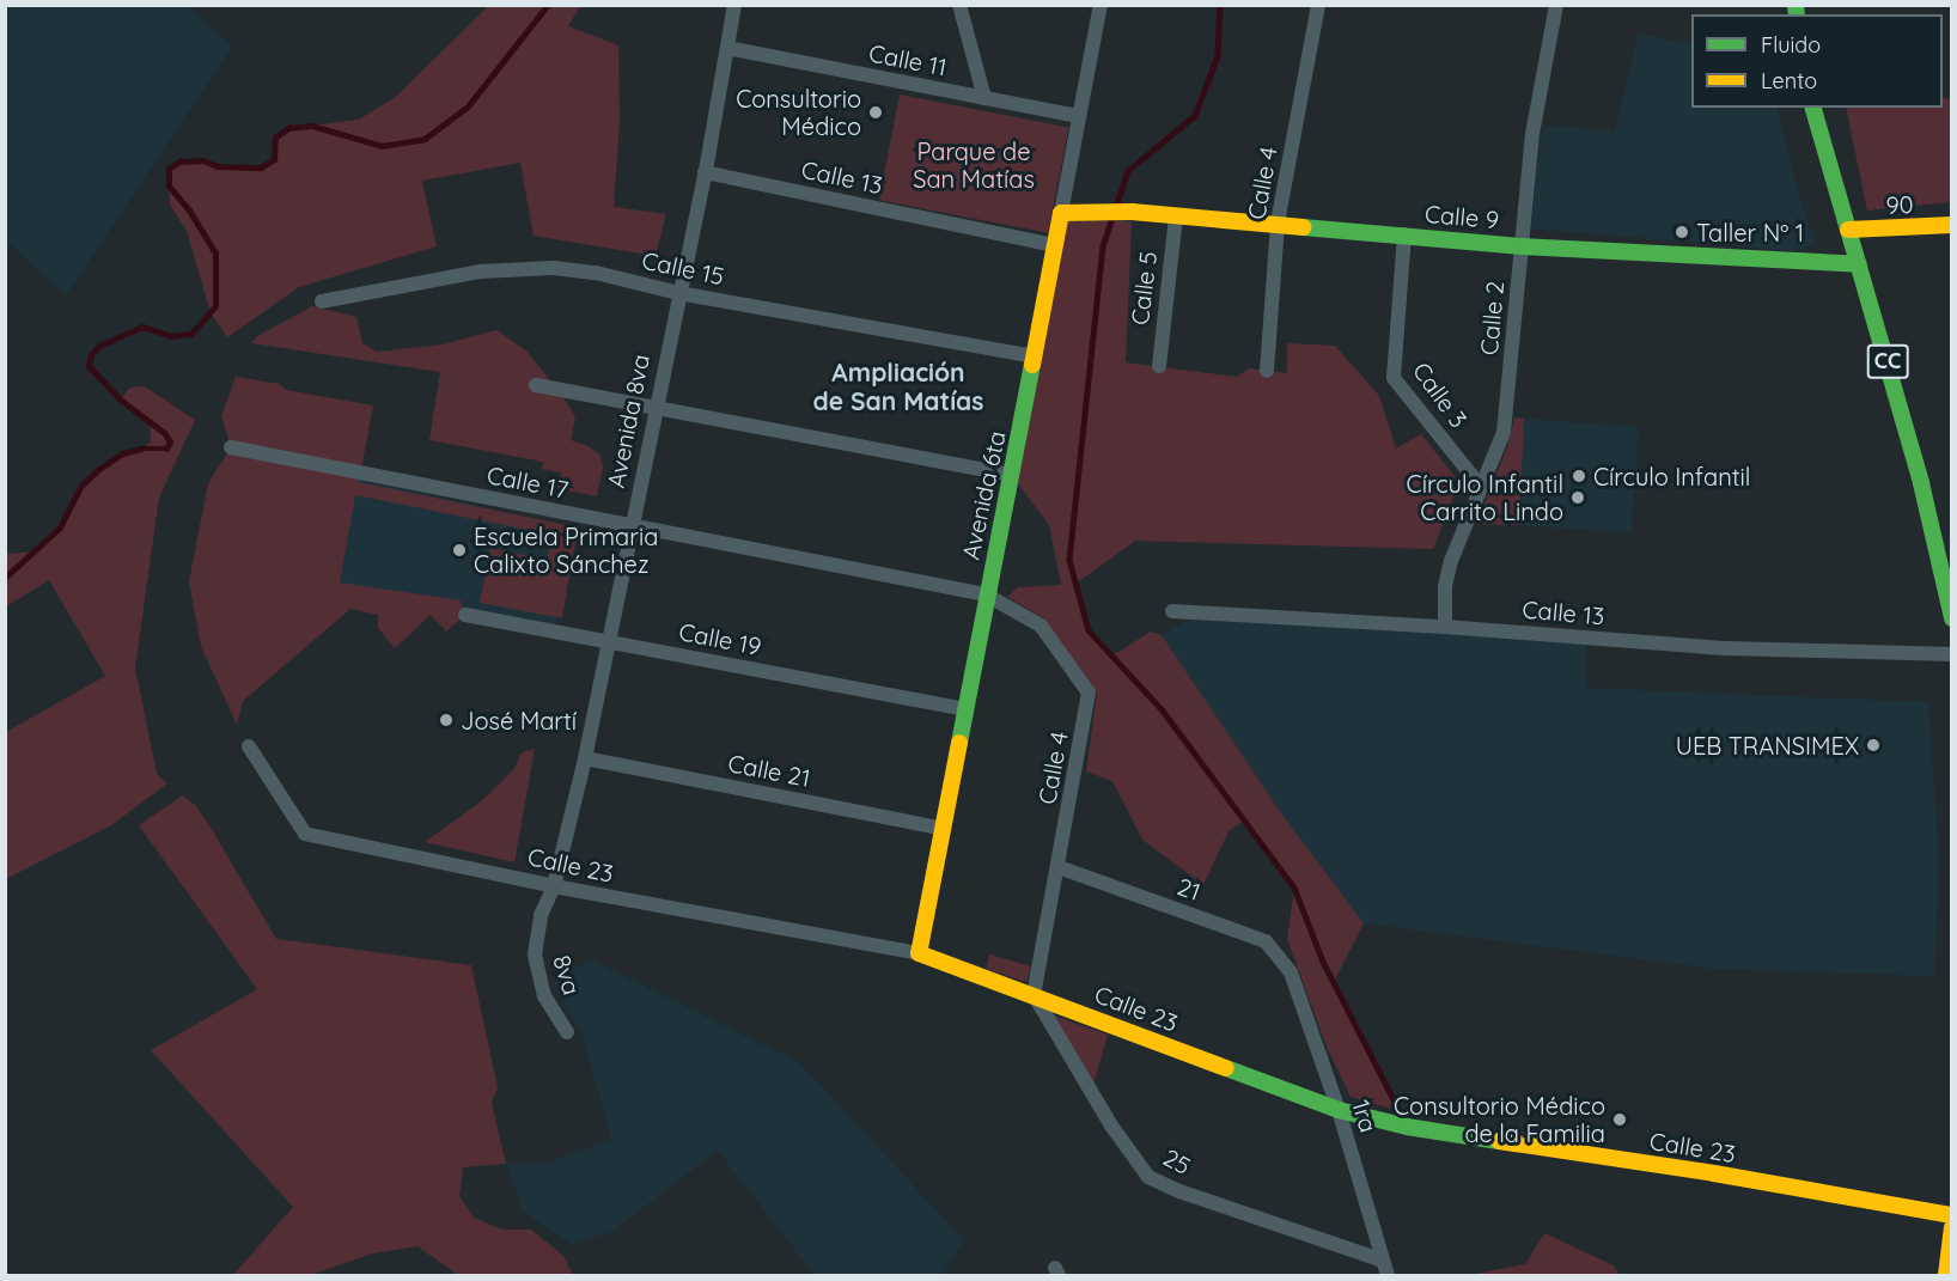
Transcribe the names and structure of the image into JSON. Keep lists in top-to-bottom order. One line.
{"streets":{"street":["Calle 11","Calle 13","Calle 4","90","Calle 9","Calle 15","Calle 5","Calle 2","CC","Calle 3","Avenida 8va","Calle 17","Avenida 6ta","Calle 19","Calle 21","Calle 23","21","8va","1ra","25"]},"crossings":[["Calle 11","Avenida 8va"],["Calle 11","Avenida 6ta"],["Calle 13","Calle 2"],["Calle 13","Avenida 8va"],["Calle 13","Avenida 6ta"],["Calle 4","Calle 9"],["Calle 4","Calle 17"],["Calle 4","Avenida 6ta"],["Calle 4","Calle 23"],["Calle 4","21"],["Calle 4","25"],["90","CC"],["Calle 9","Calle 5"],["Calle 9","Calle 2"],["Calle 9","CC"],["Calle 9","Calle 3"],["Calle 9","Avenida 6ta"],["Calle 15","Avenida 8va"],["Calle 15","Avenida 6ta"],["Calle 2","Calle 3"],["Avenida 8va","Calle 17"],["Avenida 8va","Calle 19"],["Avenida 8va","Calle 21"],["Avenida 8va","Calle 23"],["Avenida 8va","8va"],["Calle 17","Avenida 6ta"],["Avenida 6ta","Calle 19"],["Avenida 6ta","Calle 21"],["Avenida 6ta","Calle 23"],["Calle 23","8va"],["Calle 23","1ra"],["Calle 23","25"],["21","1ra"],["1ra","25"]],"districts":["Ampliación de San Matías"],"parks":["Parque de San Matías"],"places":["Consultorio Médico","Taller Nº 1","Círculo Infantil","Círculo Infantil Carrito Lindo","Escuela Primaria Calixto Sánchez","José Martí","UEB TRANSIMEX","Consultorio Médico de la Familia"],"legend":["Fluido","Lento"]}
